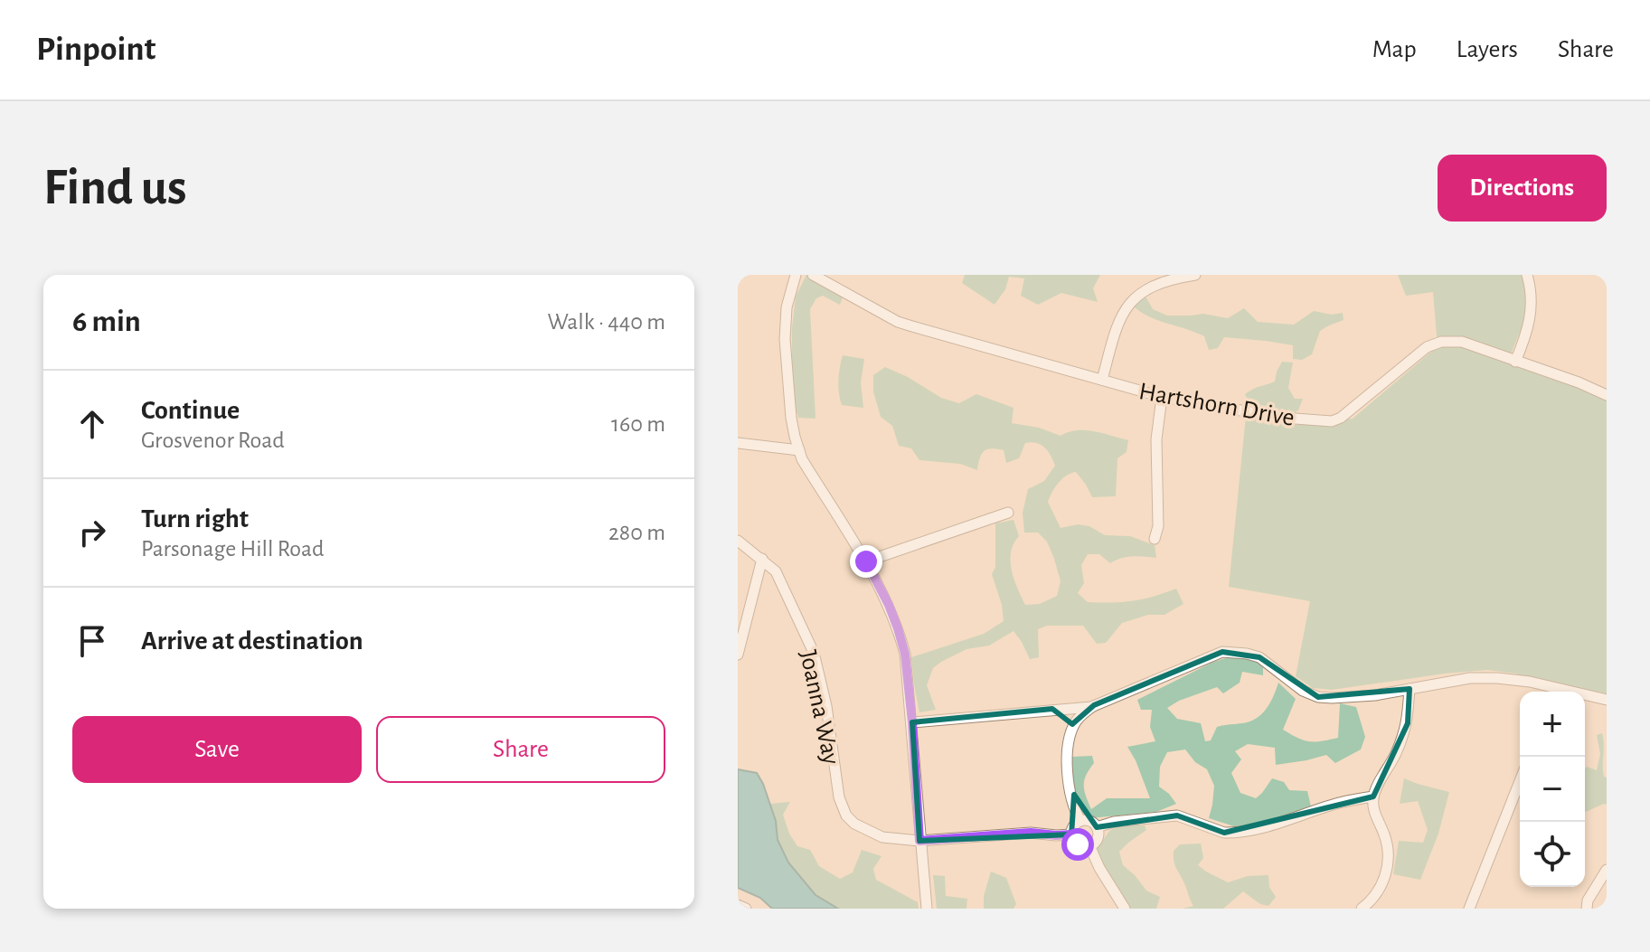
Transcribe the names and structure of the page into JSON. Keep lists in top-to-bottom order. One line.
{"streets":{"street":["Hartshorn Drive","Joanna Way"]},"page":{"header":"Pinpoint","nav":["Map","Layers","Share"],"buttons":["Directions",["Save","Share"]],"title":"Find us","heading":["6 min","Walk · 440 m"],"list":[["Continue","Grosvenor Road","160 m"],["Turn right","Parsonage Hill Road","280 m"],"Arrive at destination"],"map_buttons":["+","−"]}}
